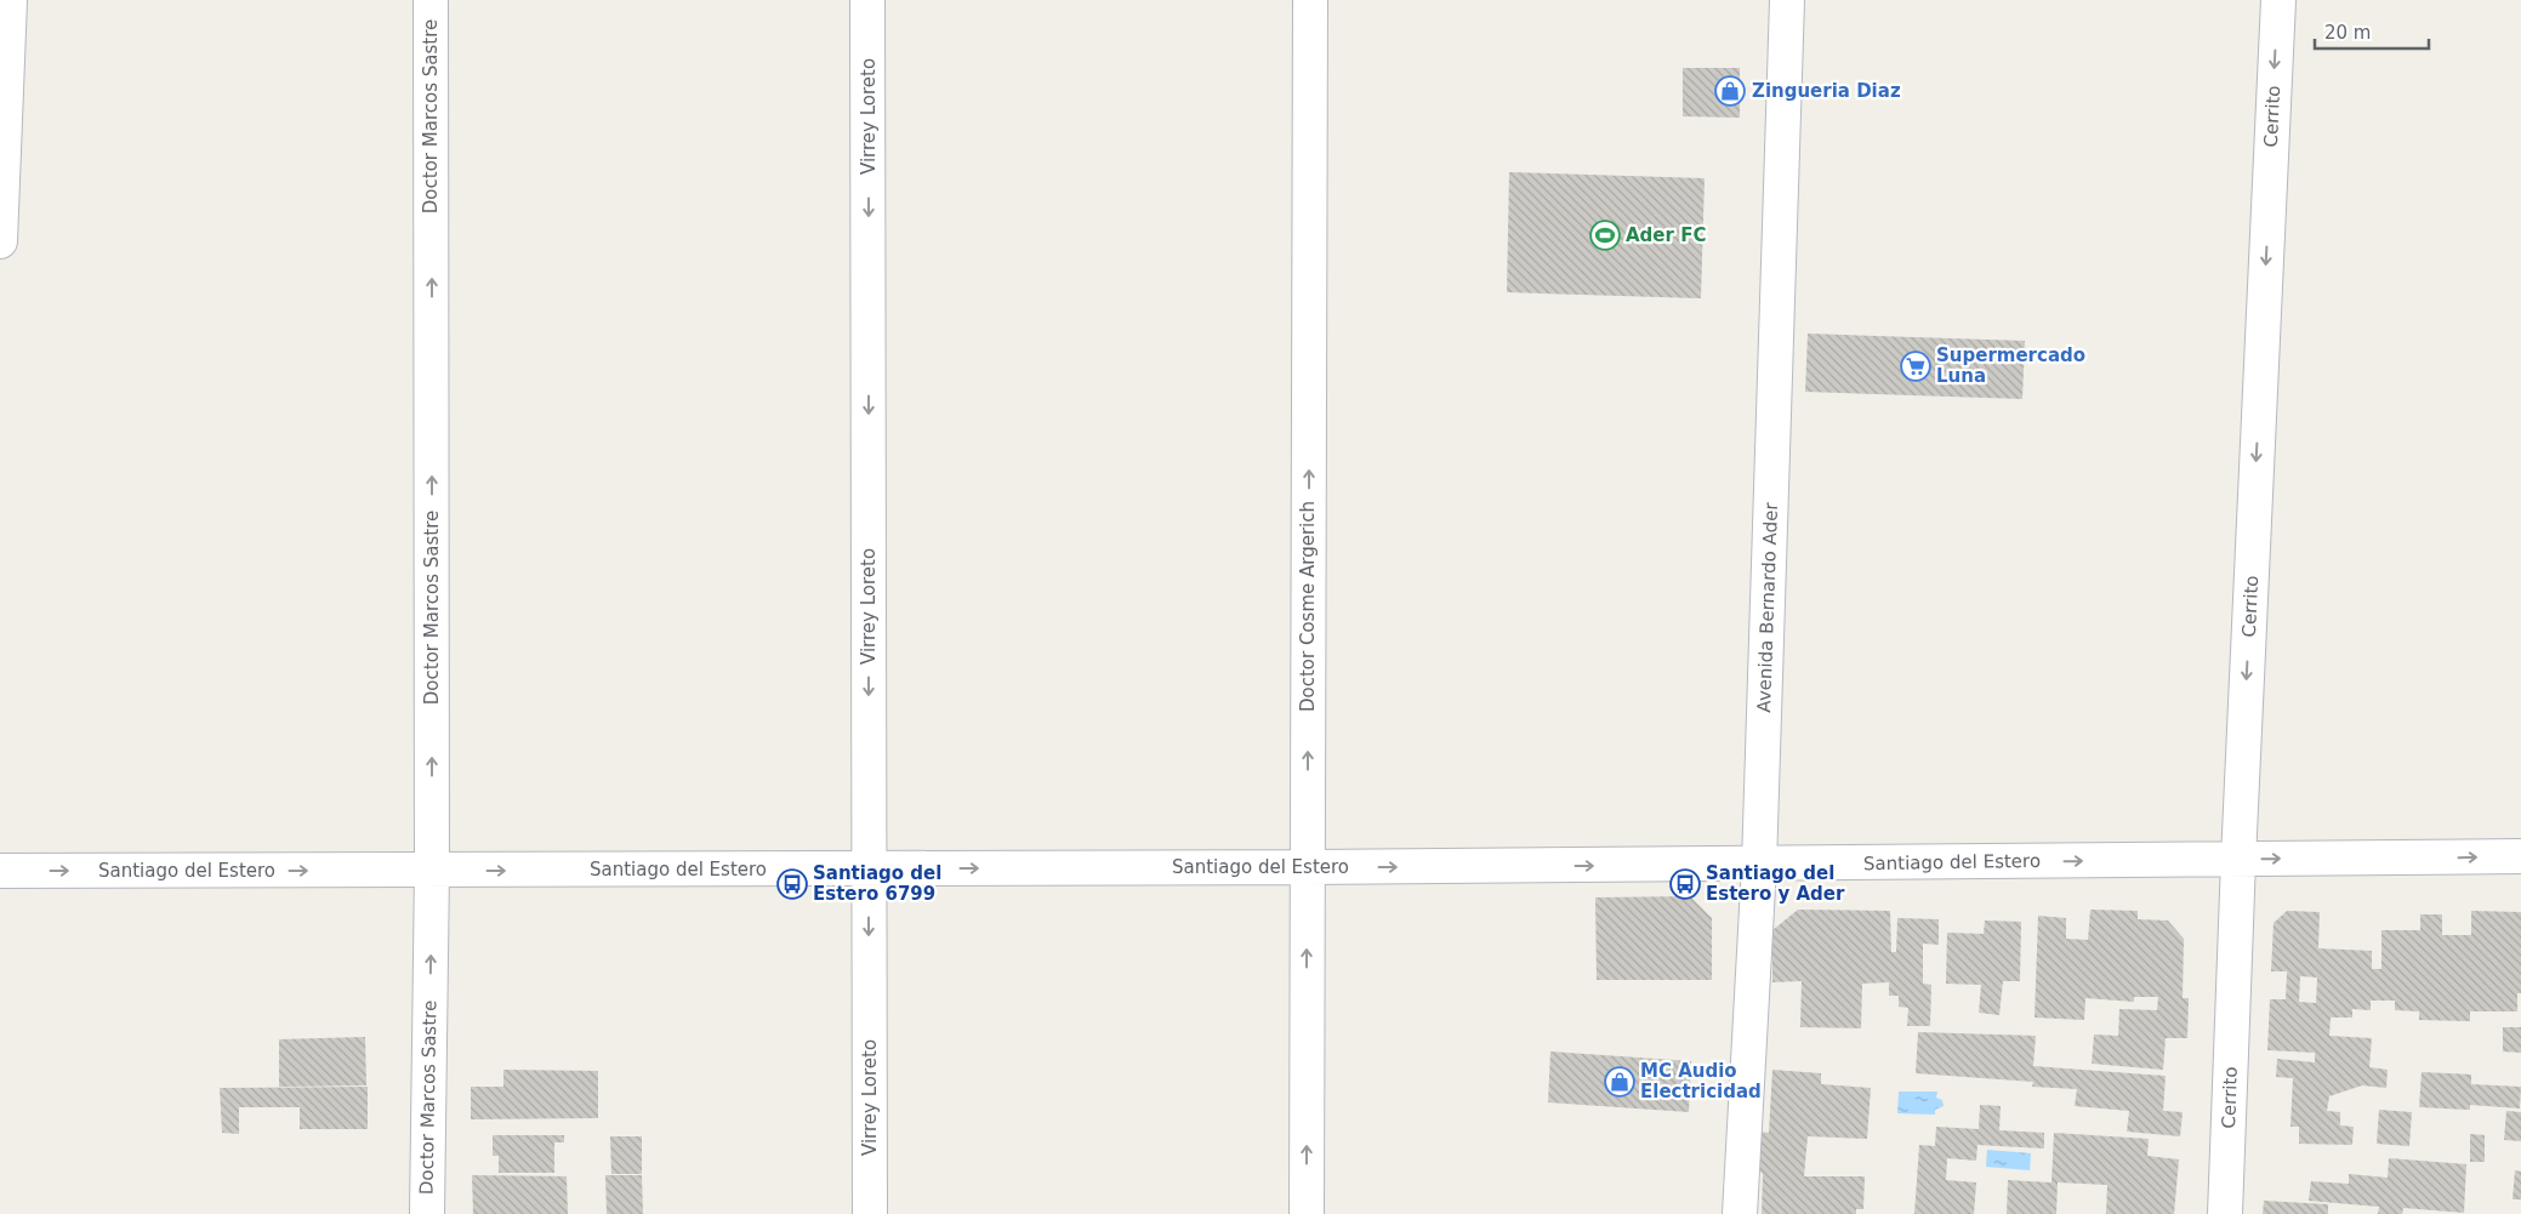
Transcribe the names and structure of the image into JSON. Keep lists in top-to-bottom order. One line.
{"streets":{"street":["Doctor Marcos Sastre","Virrey Loreto","Cerrito","Doctor Cosme Argerich","Avenida Bernardo Ader","Santiago del Estero"]},"crossings":[["Doctor Marcos Sastre","Santiago del Estero"],["Virrey Loreto","Santiago del Estero"],["Cerrito","Santiago del Estero"],["Doctor Cosme Argerich","Santiago del Estero"],["Avenida Bernardo Ader","Santiago del Estero"]],"one_way":["Doctor Marcos Sastre","Virrey Loreto","Cerrito","Doctor Cosme Argerich","Santiago del Estero"],"places":{"shop":["Zingueria Diaz","MC Audio Electricidad"],"sports":["Ader FC"],"supermarket":["Supermercado Luna"],"bus stop":["Santiago del Estero 6799","Santiago del Estero y Ader"]},"scale_bar":"20 m"}
